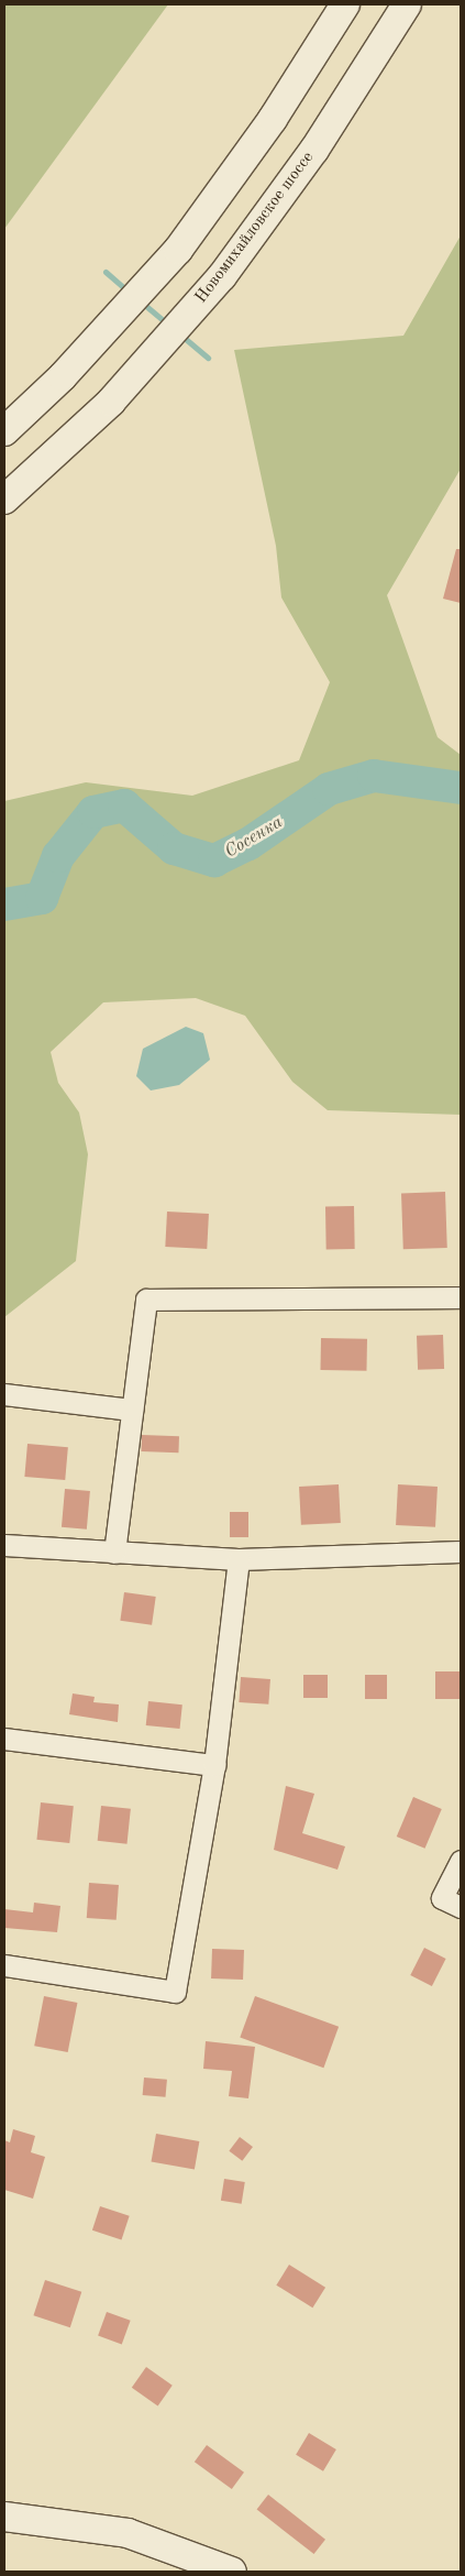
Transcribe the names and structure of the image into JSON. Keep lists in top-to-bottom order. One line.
{"streets":{"main road":["Новомихайловское шоссе"]},"water":["Сосенка"]}
